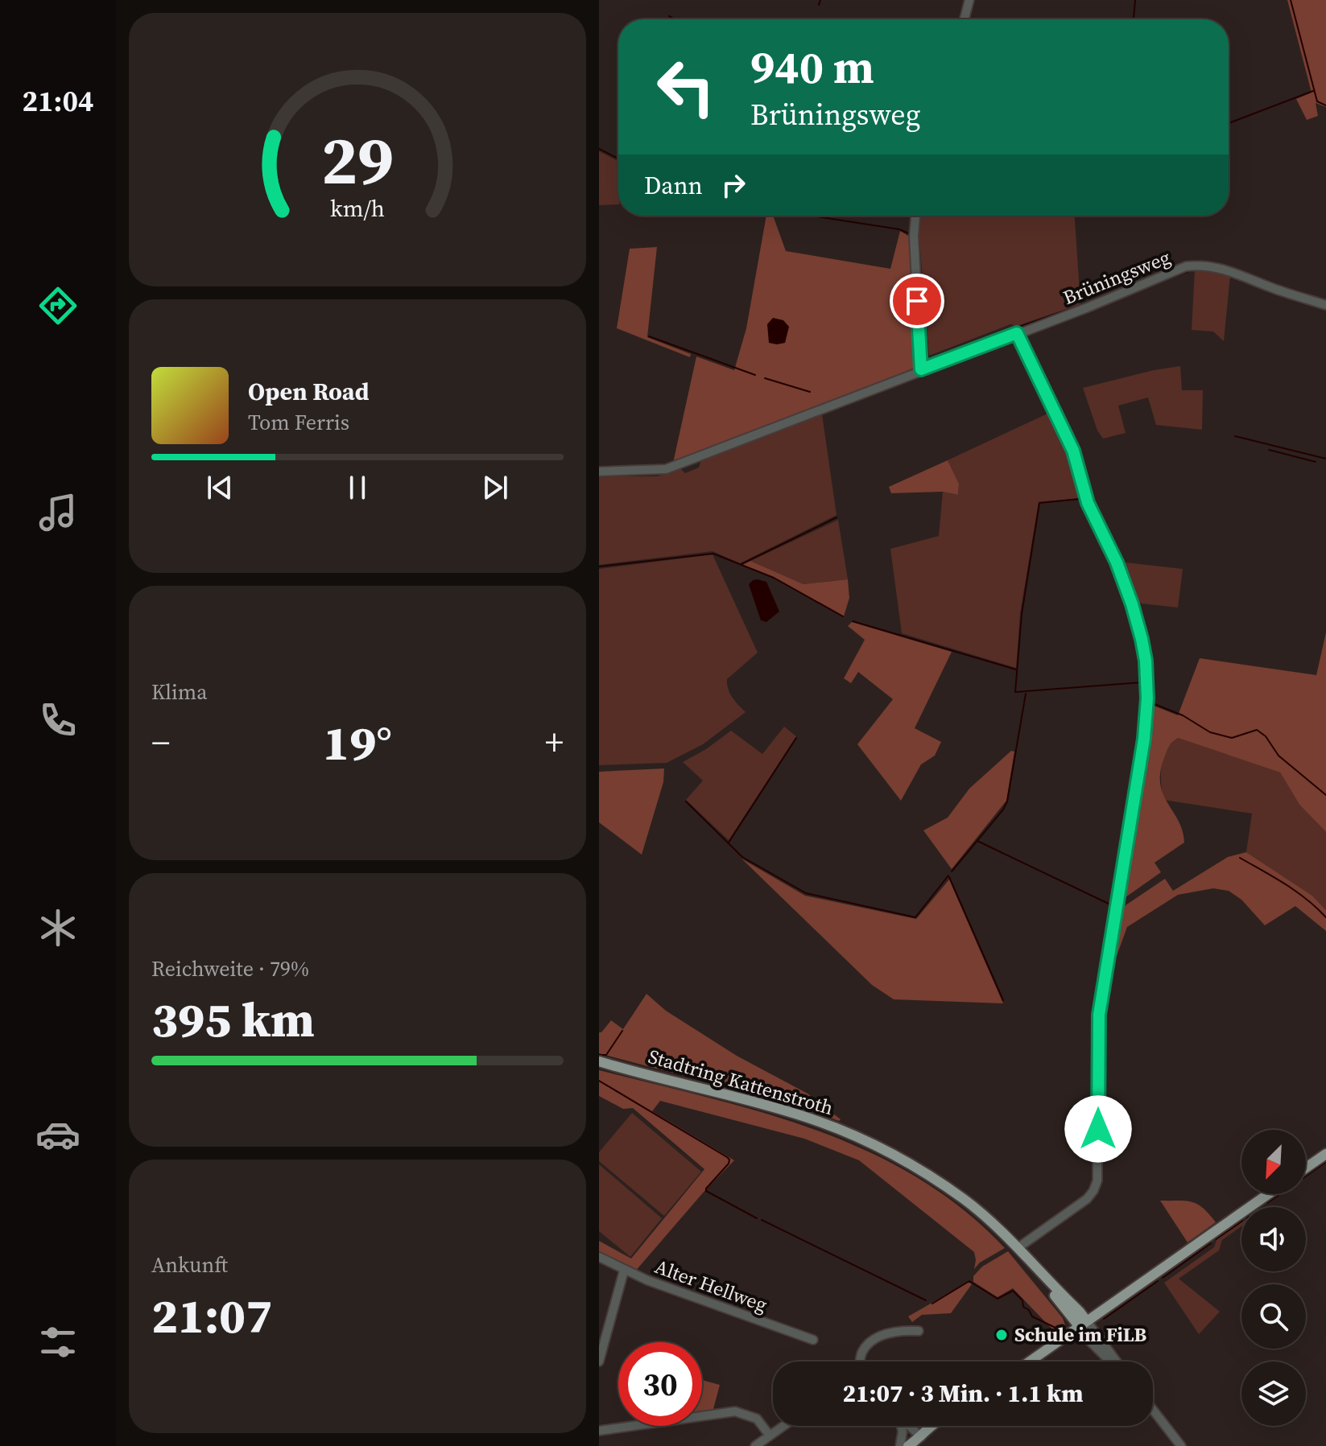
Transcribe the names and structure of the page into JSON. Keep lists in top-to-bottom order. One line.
{"streets":{"main road":["Stadtring Kattenstroth"],"street":["Brüningsweg","Alter Hellweg"]},"places":["Schule im FiLB"],"north":"bottom left","page":{"tabs":"21:04","turn":["940 m","Brüningsweg"],"then":"Dann","song":["Open Road","Tom Ferris"],"tile":["Klima",["Reichweite · 79%","395 km"],["Ankunft","21:07"]],"heat":["−","19°","+"],"limit":"30","trip":"21:07 · 3 Min. · 1.1 km","gauge":["29","km/h"]}}
